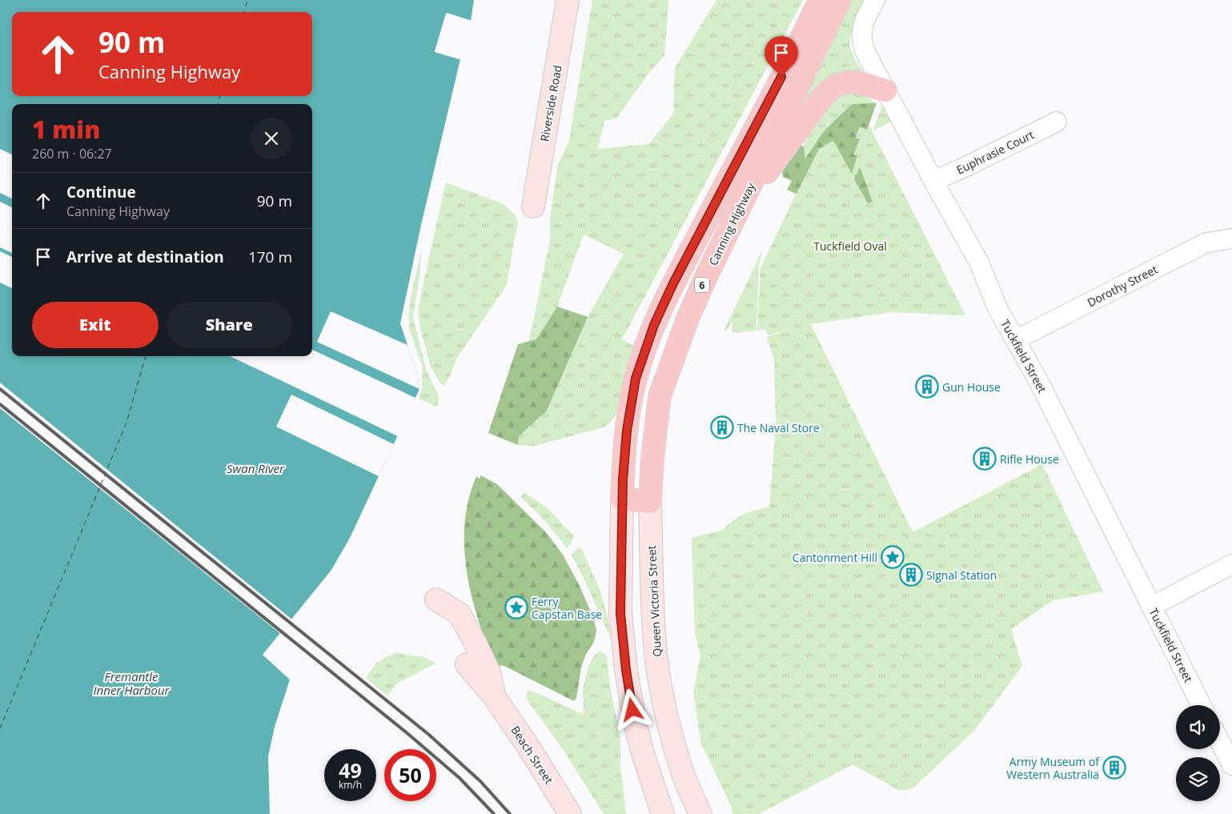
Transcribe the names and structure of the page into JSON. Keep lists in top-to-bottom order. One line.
{"streets":{"main road":["Riverside Road","Canning Highway","6","Queen Victoria Street","Beach Street"],"street":["Euphrasie Court","Dorothy Street","Tuckfield Street"]},"crossings":[["Euphrasie Court","Tuckfield Street"],["Canning Highway","Queen Victoria Street"],["Dorothy Street","Tuckfield Street"]],"water":["Swan River","Fremantle Inner Harbour"],"parks":["Tuckfield Oval"],"places":{"building":["Gun House","The Naval Store","Rifle House","Signal Station","Army Museum of Western Australia"],"place":["Cantonment Hill","Ferry Capstan Base"]},"page":{"turn":["90 m","Canning Highway"],"heading":["1 min","260 m · 06:27"],"list":[{"name":"Continue","note":"Canning Highway","value":"90 m"},{"name":"Arrive at destination","value":"170 m"}],"buttons":["Exit","Share"],"speed":"49 km/h","limit":"50"}}
